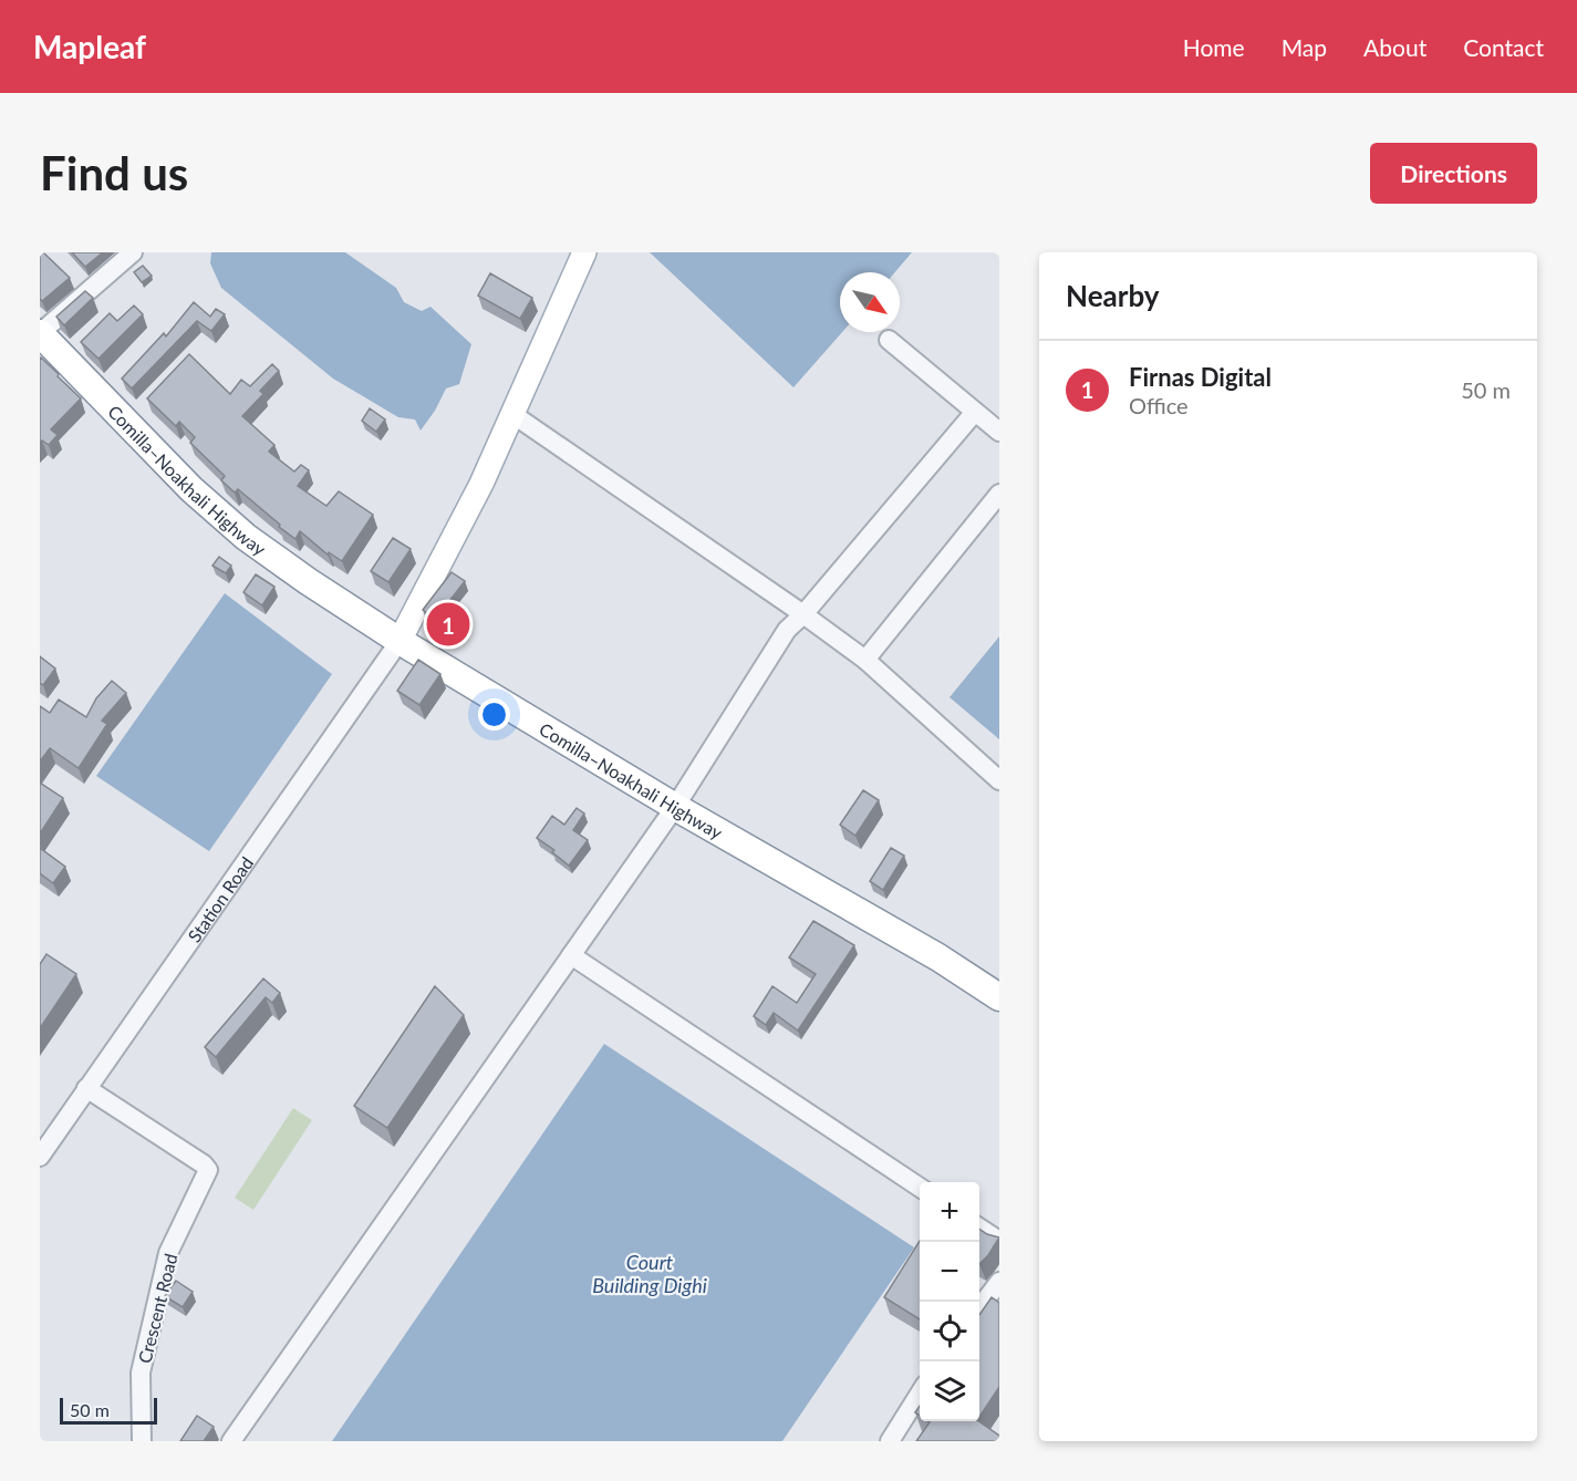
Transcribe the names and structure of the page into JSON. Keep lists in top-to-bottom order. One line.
{"streets":{"highway":["Comilla–Noakhali Highway"],"street":["Station Road","Crescent Road"]},"crossings":[["Comilla–Noakhali Highway","Station Road"],["Station Road","Crescent Road"]],"water":["Court Building Dighi"],"scale_bar":"50 m","north":"bottom right","page":{"header":"Mapleaf","nav":["Home","Map","About","Contact"],"buttons":"Directions","title":"Find us","heading":"Nearby","list":[{"mark":"1","name":"Firnas Digital","note":"Office","value":"50 m"}],"pins":"1","map_buttons":["+","−"],"scale":"50 m"}}
